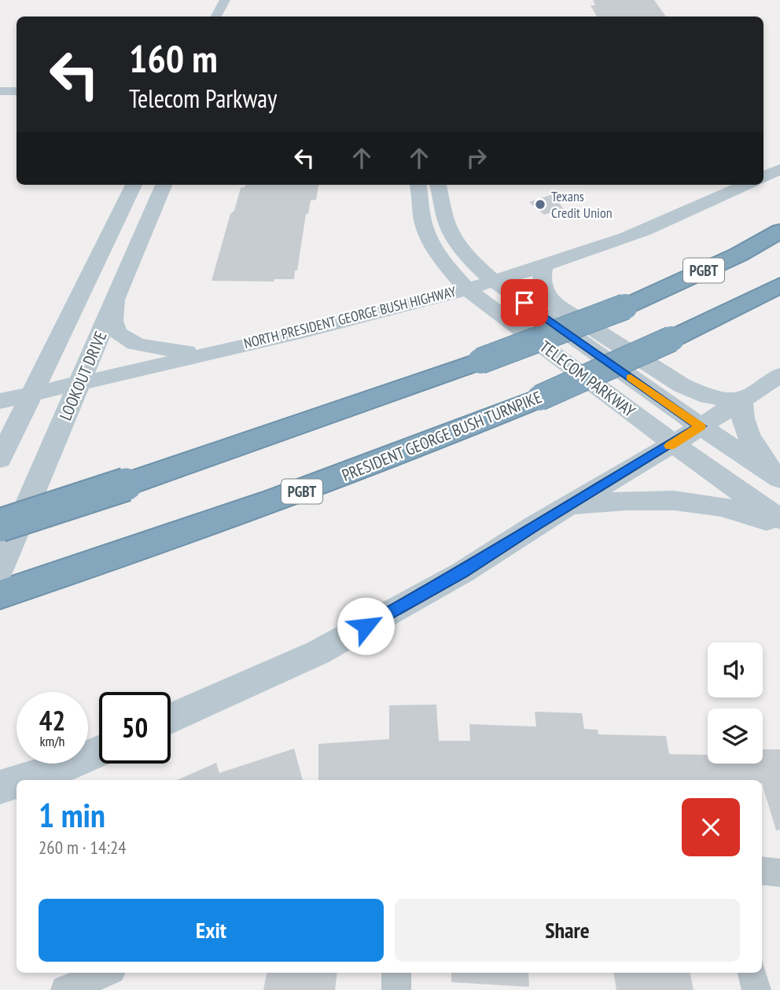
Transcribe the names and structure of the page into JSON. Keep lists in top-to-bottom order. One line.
{"streets":{"highway":["PGBT","PRESIDENT GEORGE BUSH TURNPIKE"],"main road":["NORTH PRESIDENT GEORGE BUSH HIGHWAY","LOOKOUT DRIVE","TELECOM PARKWAY"]},"crossings":[["NORTH PRESIDENT GEORGE BUSH HIGHWAY","LOOKOUT DRIVE"],["NORTH PRESIDENT GEORGE BUSH HIGHWAY","TELECOM PARKWAY"]],"places":["Texans Credit Union"],"page":{"turn":["160 m","Telecom Parkway"],"speed":"42 km/h","limit":"50","heading":["1 min","260 m · 14:24"],"buttons":["Exit","Share"]}}
